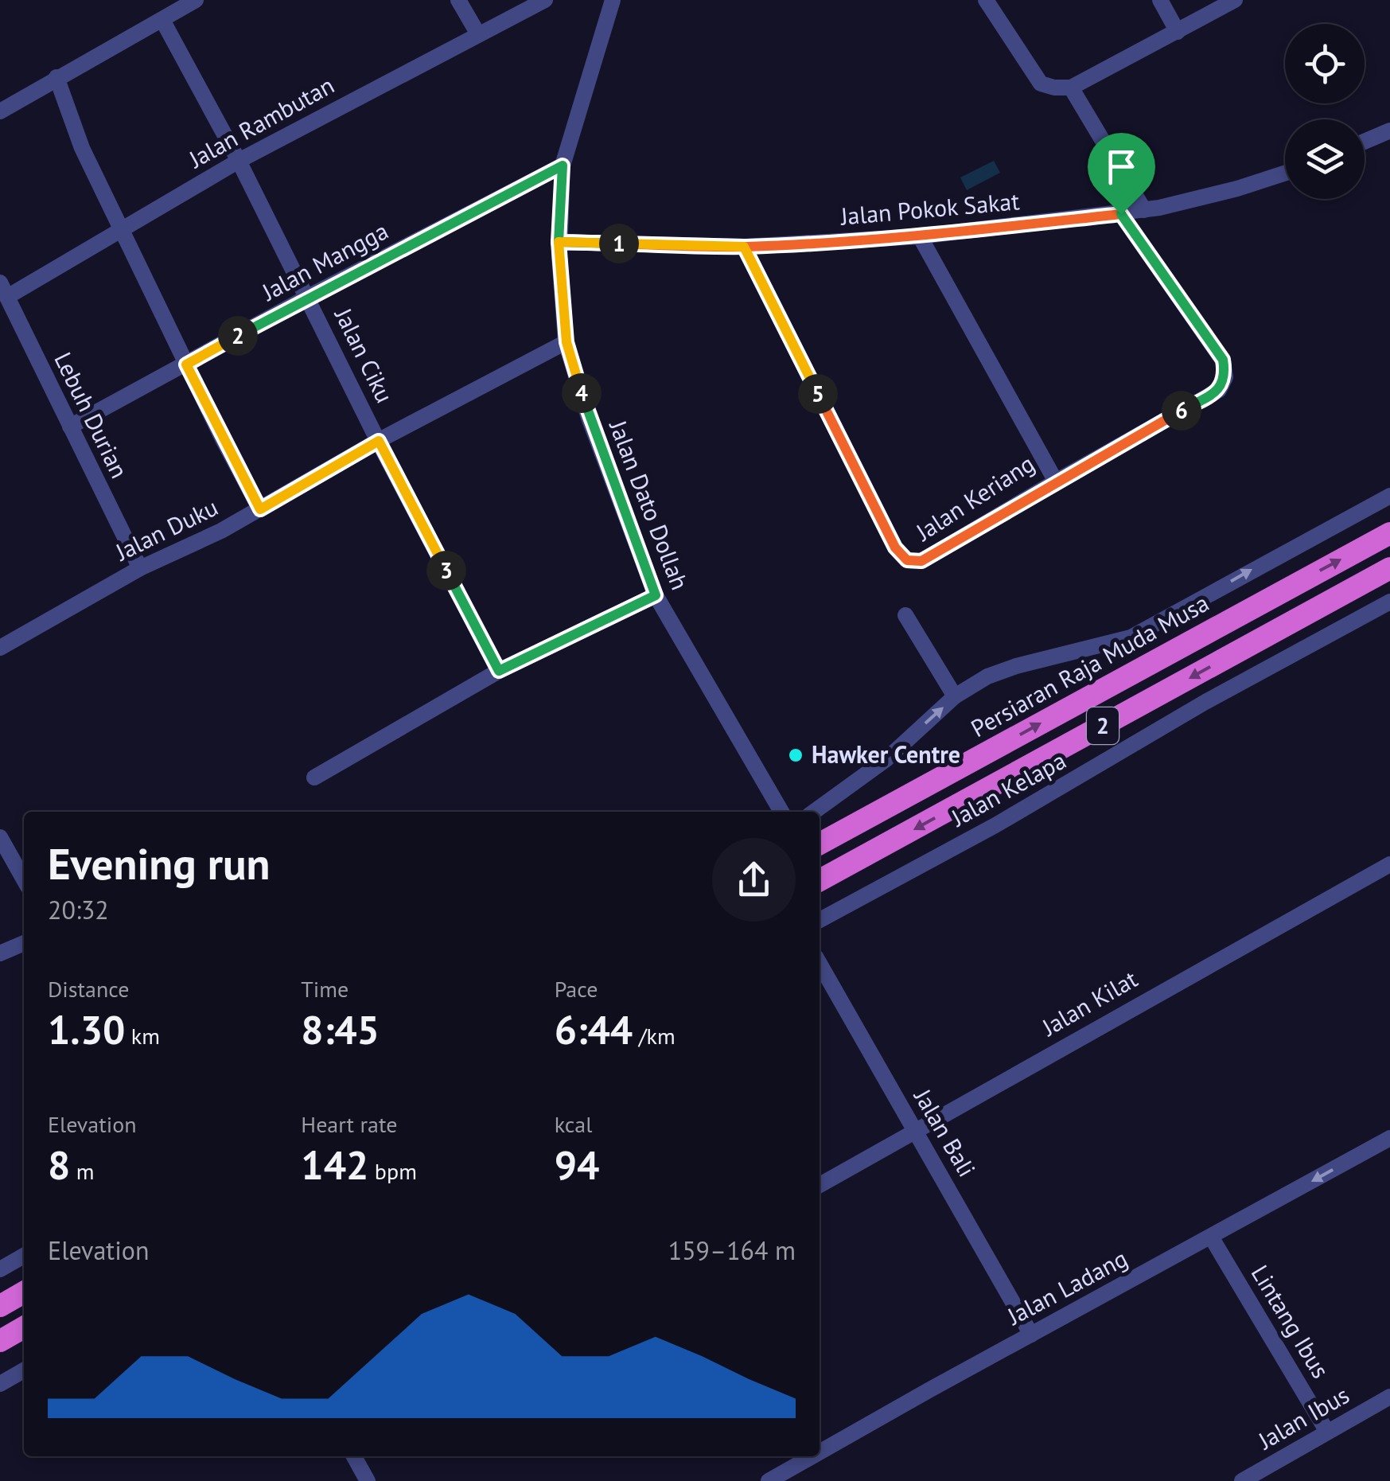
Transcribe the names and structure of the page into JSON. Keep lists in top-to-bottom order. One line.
{"streets":{"highway":["Persiaran Raja Muda Musa","2"],"street":["Jalan Rambutan","Jalan Pokok Sakat","Jalan Mangga","Jalan Ciku","Lebuh Durian","Jalan Keriang","Jalan Dato Dollah","Jalan Duku","Jalan Kelapa","Jalan Kilat","Jalan Bali","Jalan Ladang","Lintang Ibus","Jalan Ibus"]},"crossings":[["Jalan Rambutan","Jalan Ciku"],["Jalan Rambutan","Lebuh Durian"],["Jalan Pokok Sakat","Jalan Keriang"],["Jalan Pokok Sakat","Jalan Dato Dollah"],["Jalan Mangga","Jalan Ciku"],["Jalan Mangga","Lebuh Durian"],["Jalan Mangga","Jalan Dato Dollah"],["Jalan Ciku","Jalan Duku"],["Lebuh Durian","Jalan Duku"],["Jalan Dato Dollah","Jalan Duku"],["Jalan Kilat","Jalan Bali"],["Jalan Bali","Jalan Ladang"],["Jalan Ladang","Lintang Ibus"],["Lintang Ibus","Jalan Ibus"]],"places":["Hawker Centre"],"page":{"pins":["1","2","4","5","6","3"],"heading":["Evening run","20:32"],"stats":[["Distance","1.30 km"],["Time","8:45"],["Pace","6:44 /km"],["Elevation","8 m"],["Heart rate","142 bpm"],["kcal","94"]],"chart":["Elevation","159–164 m"]}}
